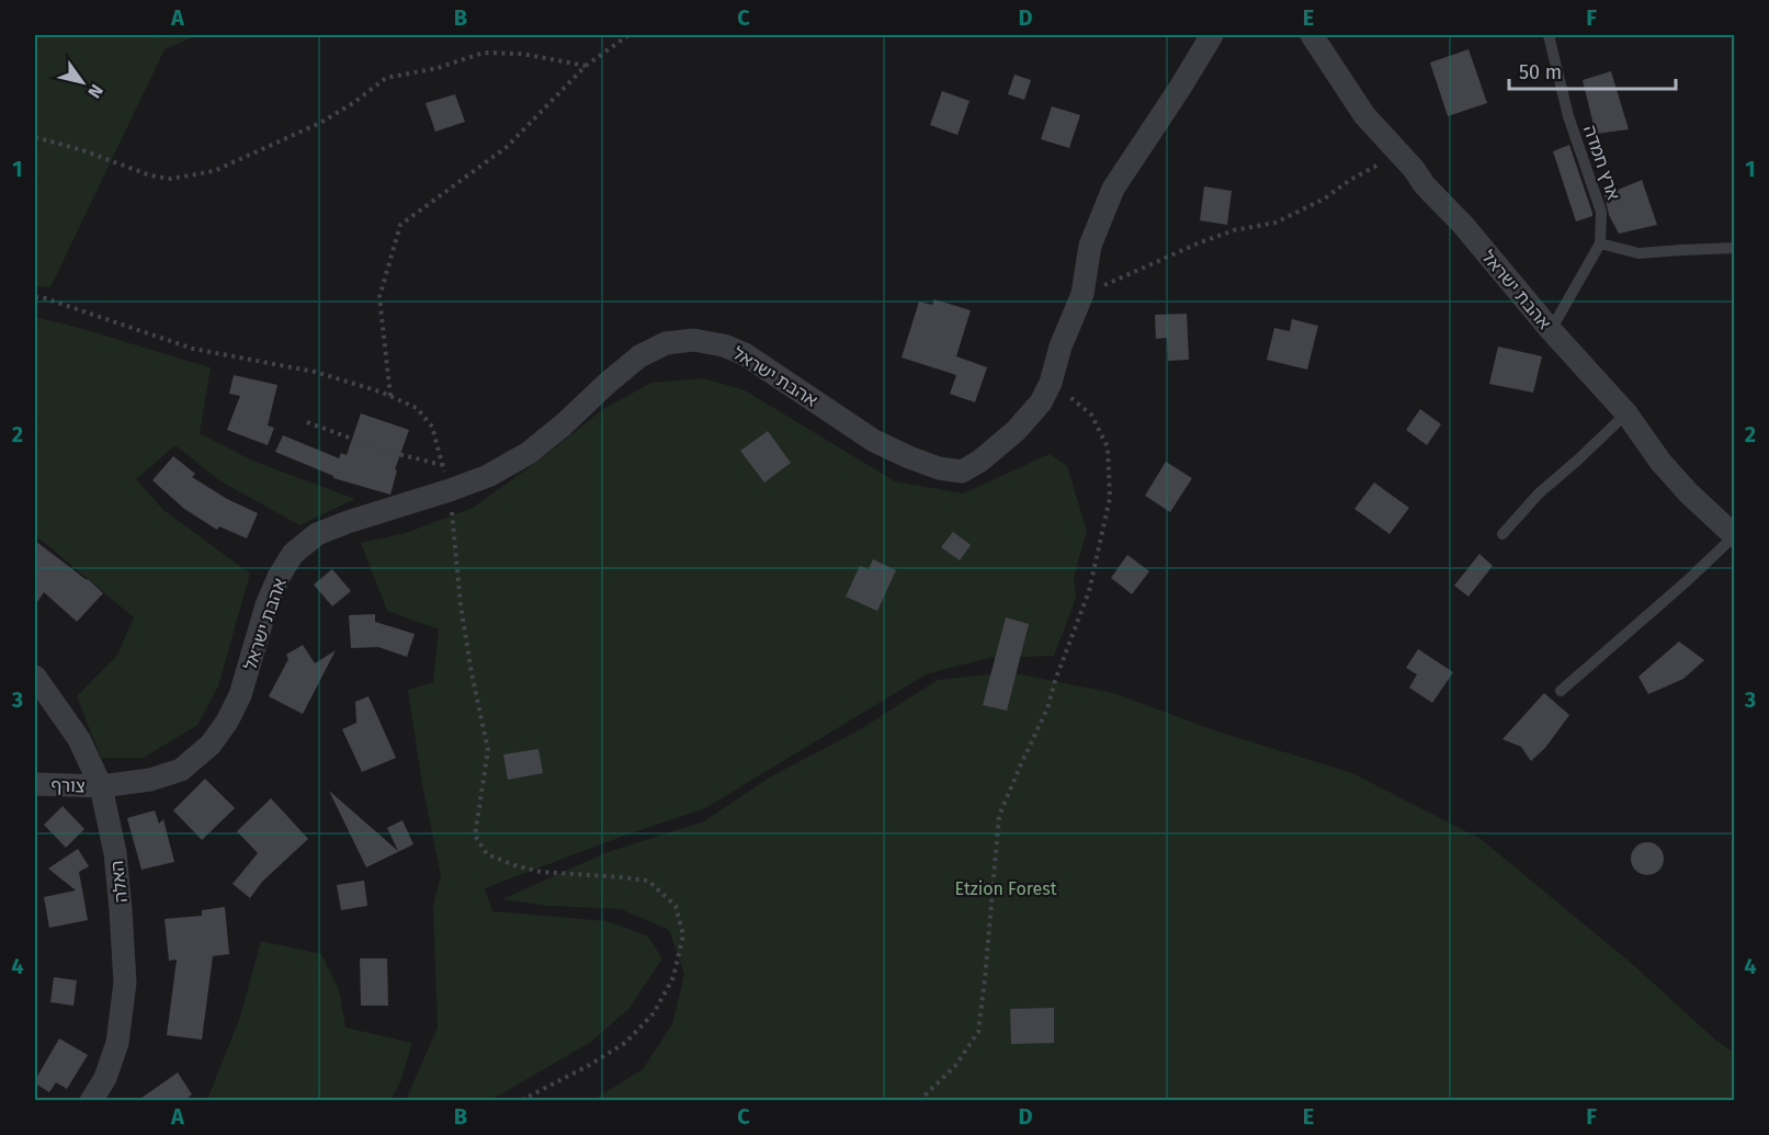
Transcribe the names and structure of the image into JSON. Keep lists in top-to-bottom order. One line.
{"streets":{"street":["אהבת ישראל","צורף","האלה"],"lane":["ארץ חמדה"]},"crossings":[["ארץ חמדה","אהבת ישראל"],["אהבת ישראל","צורף"],["אהבת ישראל","האלה"],["צורף","האלה"]],"parks":["Etzion Forest"],"scale_bar":"50 m","north":"bottom right","grid":{"columns":["A","B","C","D","E","F"],"rows":["1","2","3","4"]}}
